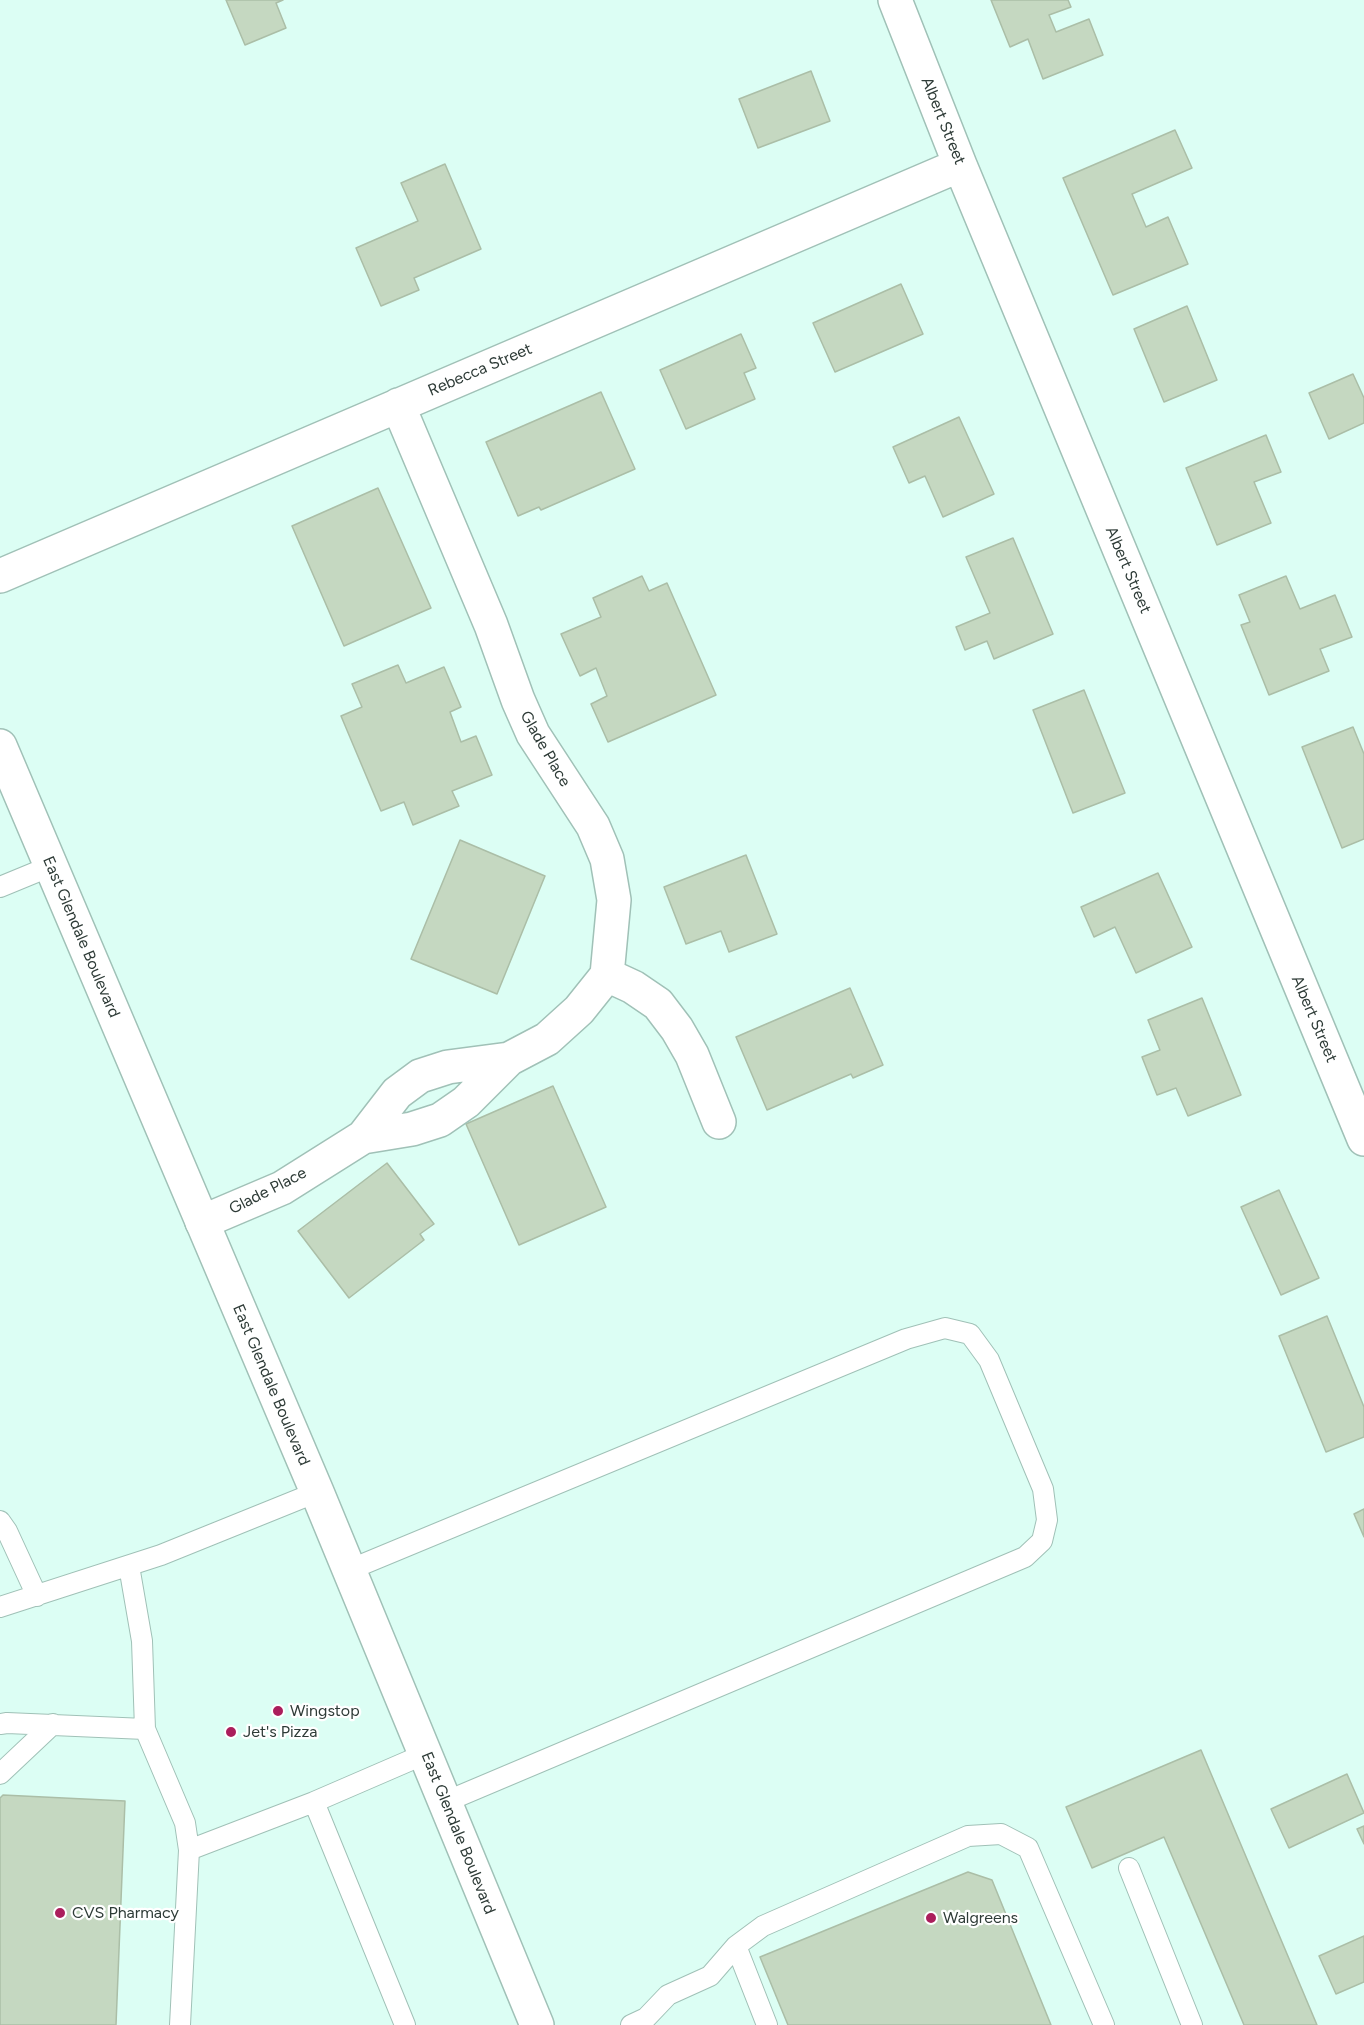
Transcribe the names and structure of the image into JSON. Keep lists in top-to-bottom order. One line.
{"streets":{"street":["Albert Street","Rebecca Street","Glade Place","East Glendale Boulevard"]},"crossings":[["Albert Street","Rebecca Street"],["Rebecca Street","Glade Place"],["Glade Place","East Glendale Boulevard"]],"places":["Wingstop","Jet's Pizza","CVS Pharmacy","Walgreens"]}
